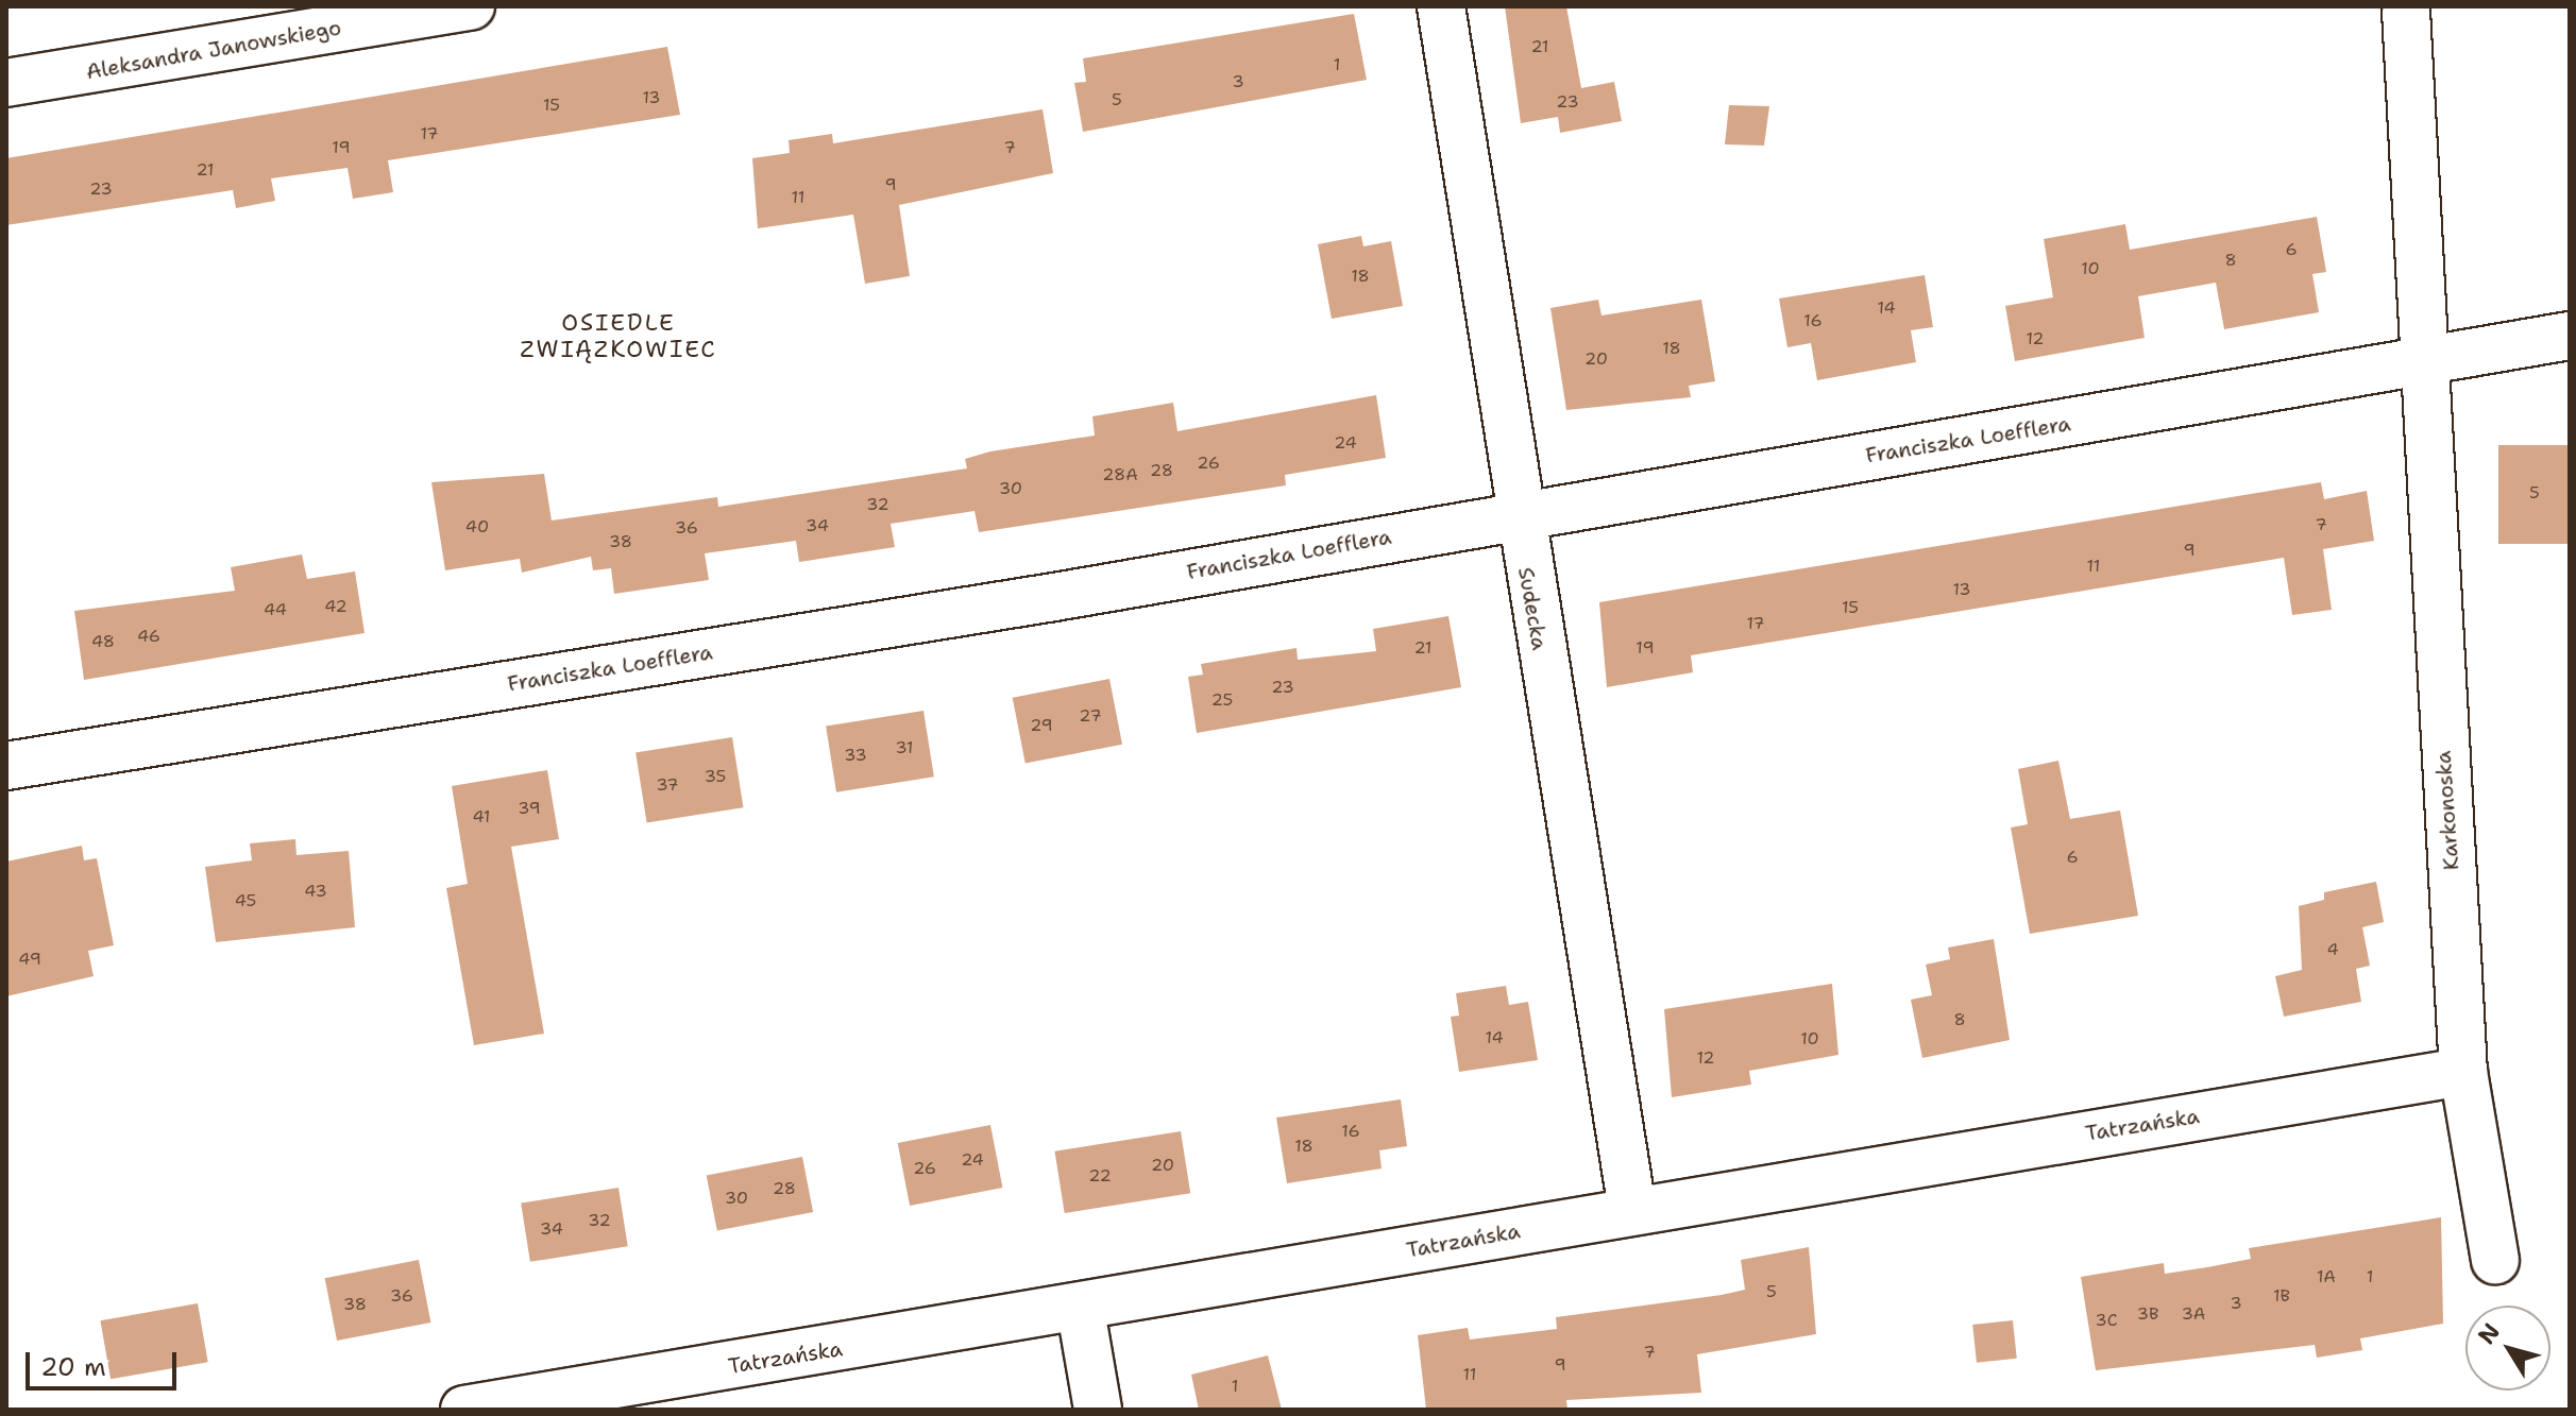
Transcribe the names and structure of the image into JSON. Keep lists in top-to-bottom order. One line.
{"streets":{"street":["Aleksandra Janowskiego","Franciszka Loefflera","Sudecka","Karkonoska","Tatrzańska"]},"crossings":[["Franciszka Loefflera","Sudecka"],["Franciszka Loefflera","Karkonoska"],["Sudecka","Tatrzańska"],["Karkonoska","Tatrzańska"]],"districts":["OSIEDLE ZWIĄZKOWIEC"],"house_numbers":["21","1","3","13","5","23","15","17","19","7","21","9","23","11","6","8","10","18","14","16","12","18","20","24","26","28","28A","30","5","32","7","34","40","36","38","9","11","13","42","15","44","17","46","48","21","19","23","25","27","29","31","33","35","37","39","41","6","43","45","4","49","8","14","10","12","16","18","24","20","26","22","28","30","32","34","1A","1","5","36","1B","3","38","3B","3A","3C","7","9","11","1"],"scale_bar":"20 m","north":"top left"}
